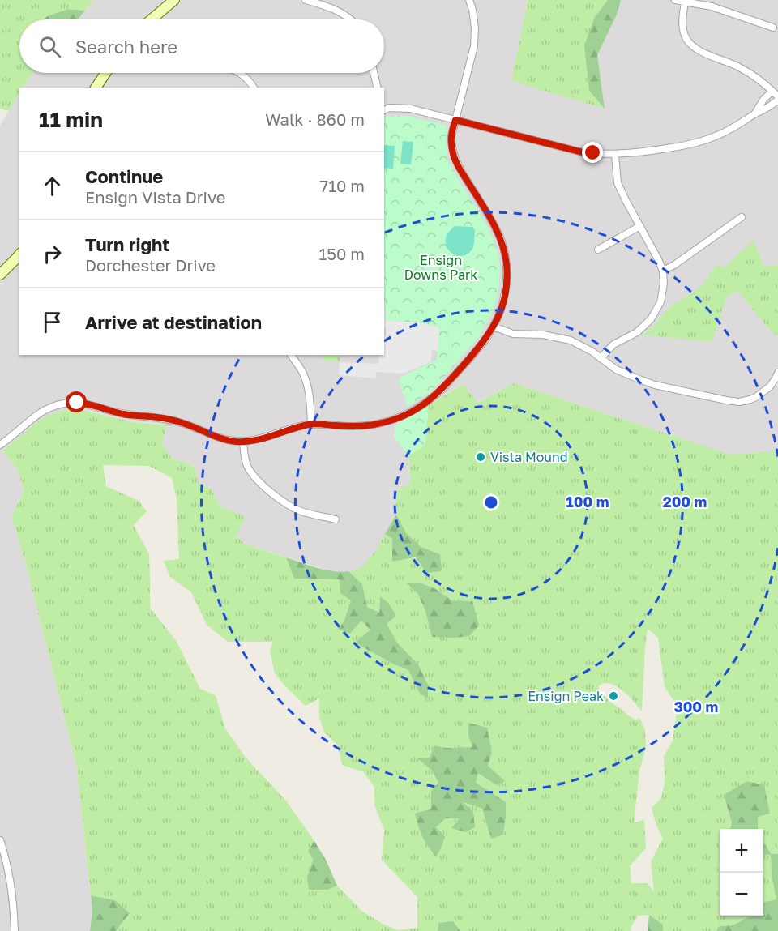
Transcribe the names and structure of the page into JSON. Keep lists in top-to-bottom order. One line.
{"parks":["Ensign Downs Park"],"places":["Vista Mound","Ensign Peak"],"page":{"search":"Search here","heading":["11 min","Walk · 860 m"],"list":[["Continue","Ensign Vista Drive","710 m"],["Turn right","Dorchester Drive","150 m"],"Arrive at destination"],"map_buttons":["+","−"]},"rings":["100 m","200 m","300 m"]}
